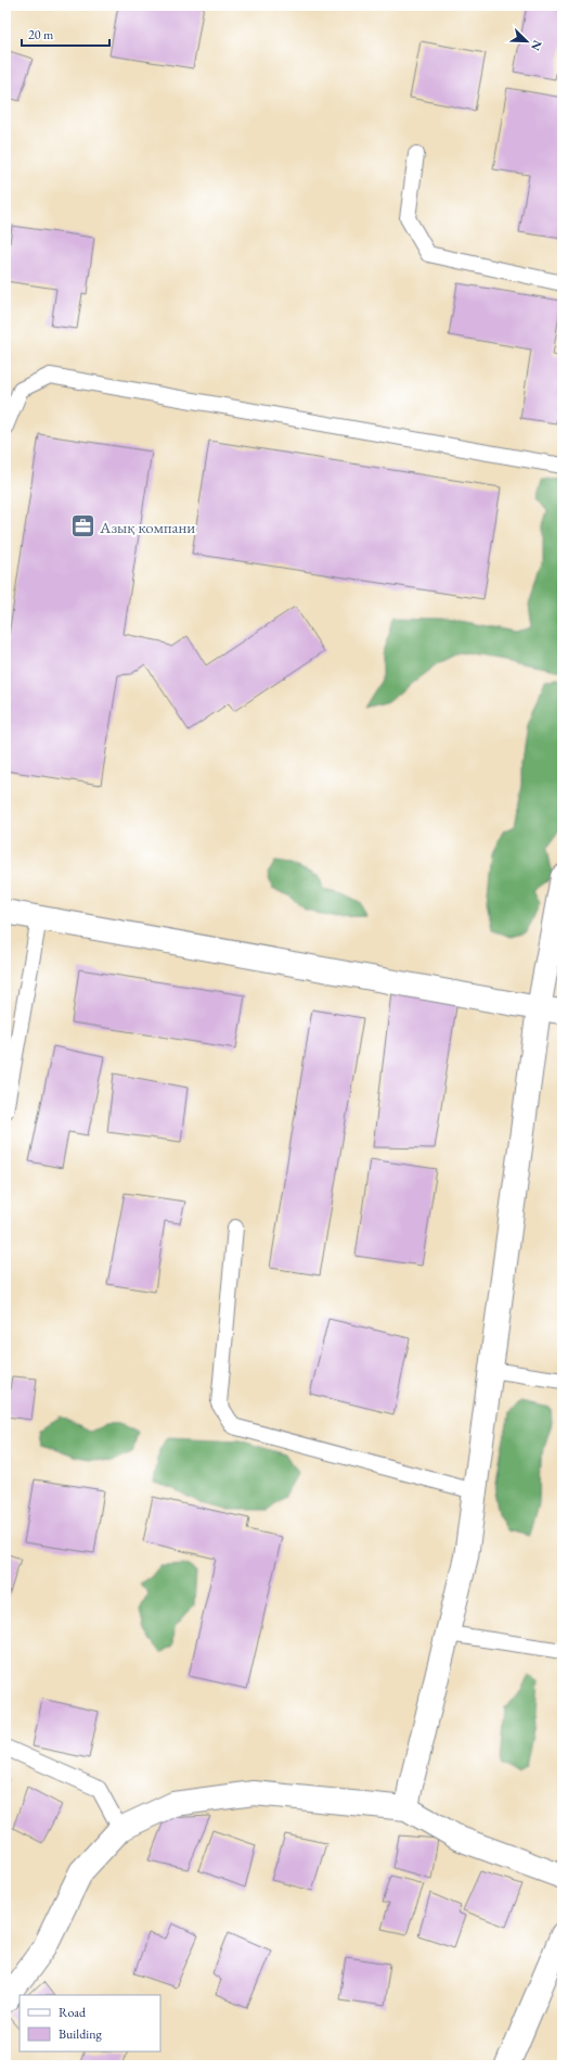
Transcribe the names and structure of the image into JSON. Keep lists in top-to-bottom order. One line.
{"places":{"office":["Азық компани"]},"legend":["Road","Building"],"scale_bar":"20 m","north":"bottom right"}
